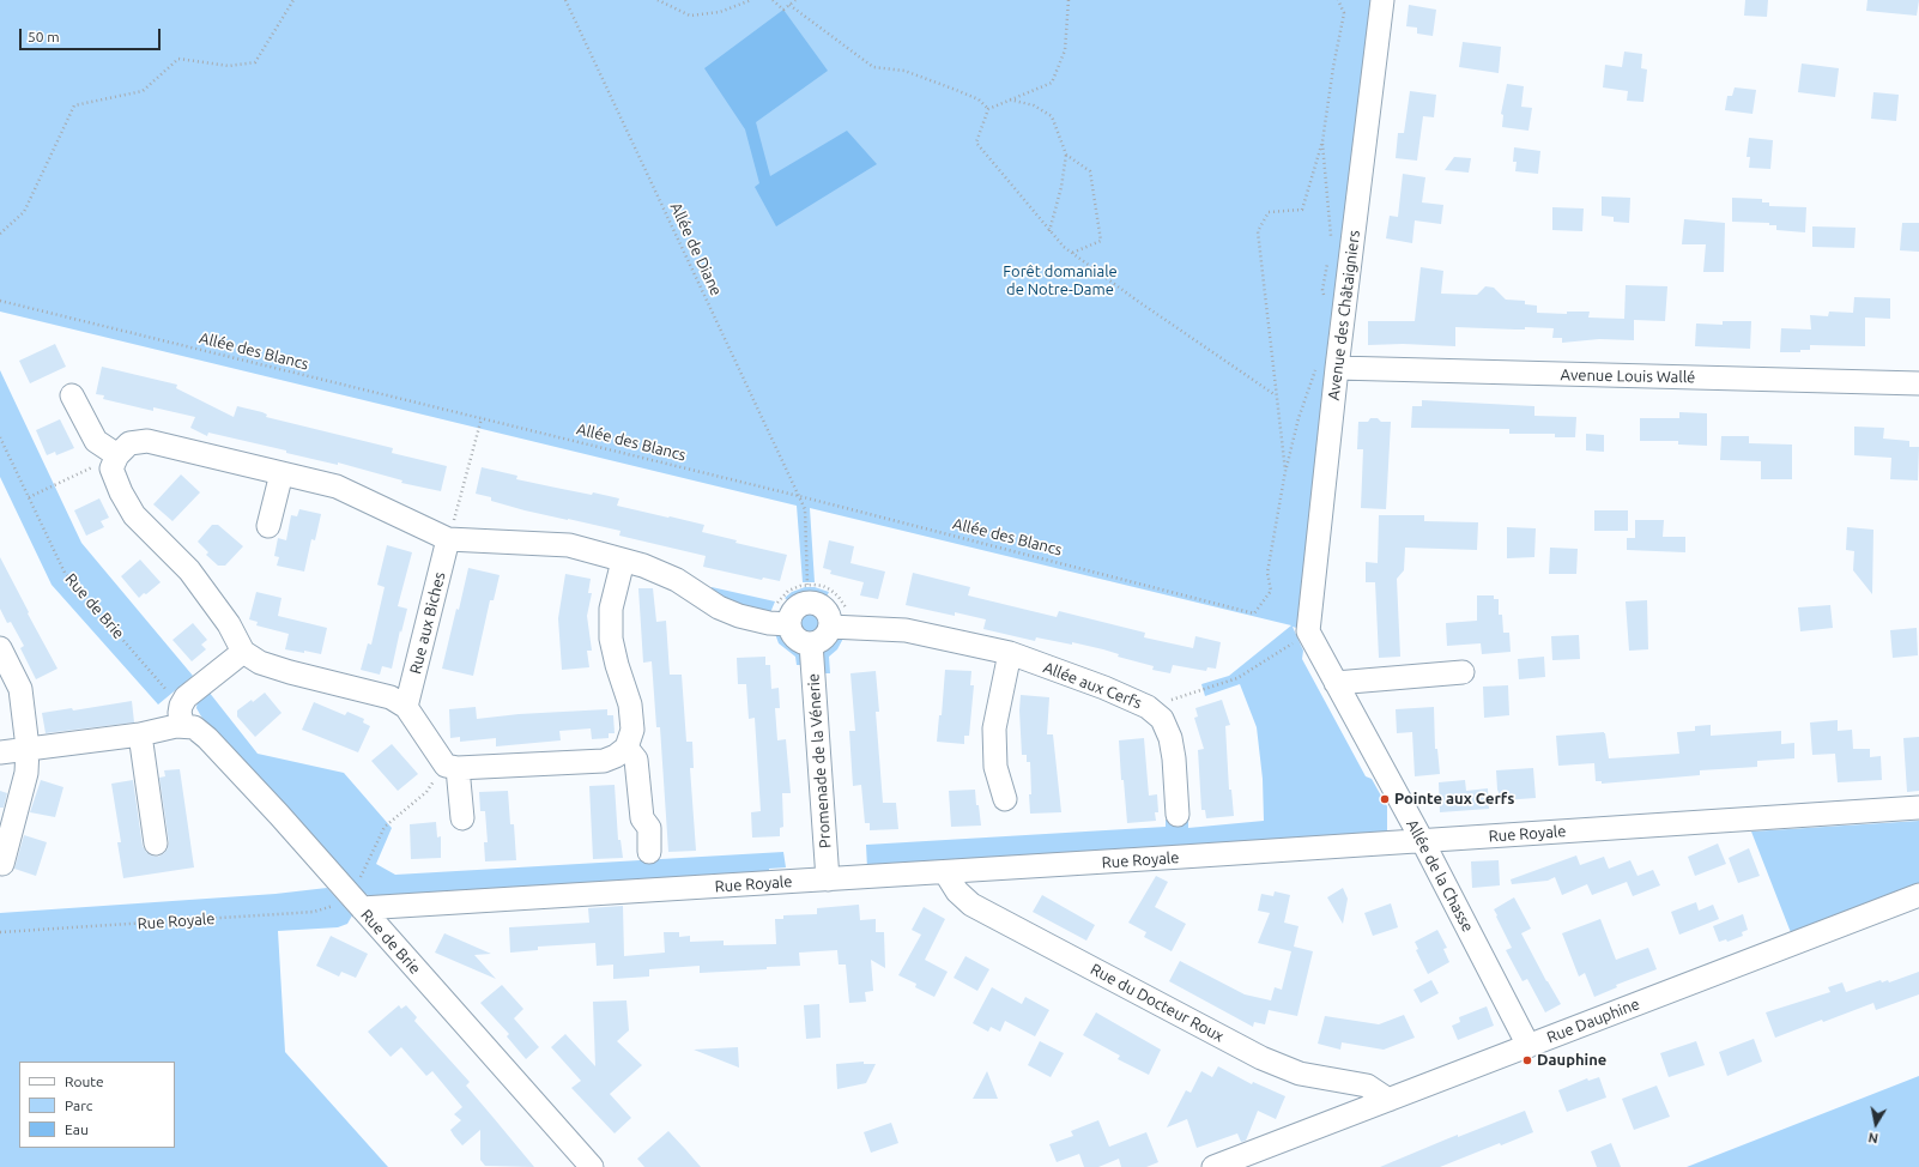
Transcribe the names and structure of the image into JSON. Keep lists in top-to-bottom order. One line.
{"streets":{"street":["Avenue des Châtaigniers","Avenue Louis Wallé","Rue de Brie","Rue aux Biches","Allée aux Cerfs","Promenade de la Vénerie","Rue Royale","Allée de la Chasse","Rue du Docteur Roux","Rue Dauphine"],"path":["Allée de Diane","Allée des Blancs"]},"crossings":[["Allée de Diane","Allée des Blancs"],["Avenue des Châtaigniers","Avenue Louis Wallé"],["Avenue des Châtaigniers","Allée de la Chasse"],["Rue de Brie","Rue Royale"],["Promenade de la Vénerie","Rue Royale"],["Rue Royale","Allée de la Chasse"],["Rue Royale","Rue du Docteur Roux"],["Allée de la Chasse","Rue Dauphine"],["Rue du Docteur Roux","Rue Dauphine"]],"parks":["Forêt domaniale de Notre-Dame"],"places":["Pointe aux Cerfs","Dauphine"],"legend":["Route","Parc","Eau"],"scale_bar":"50 m","north":"bottom"}
